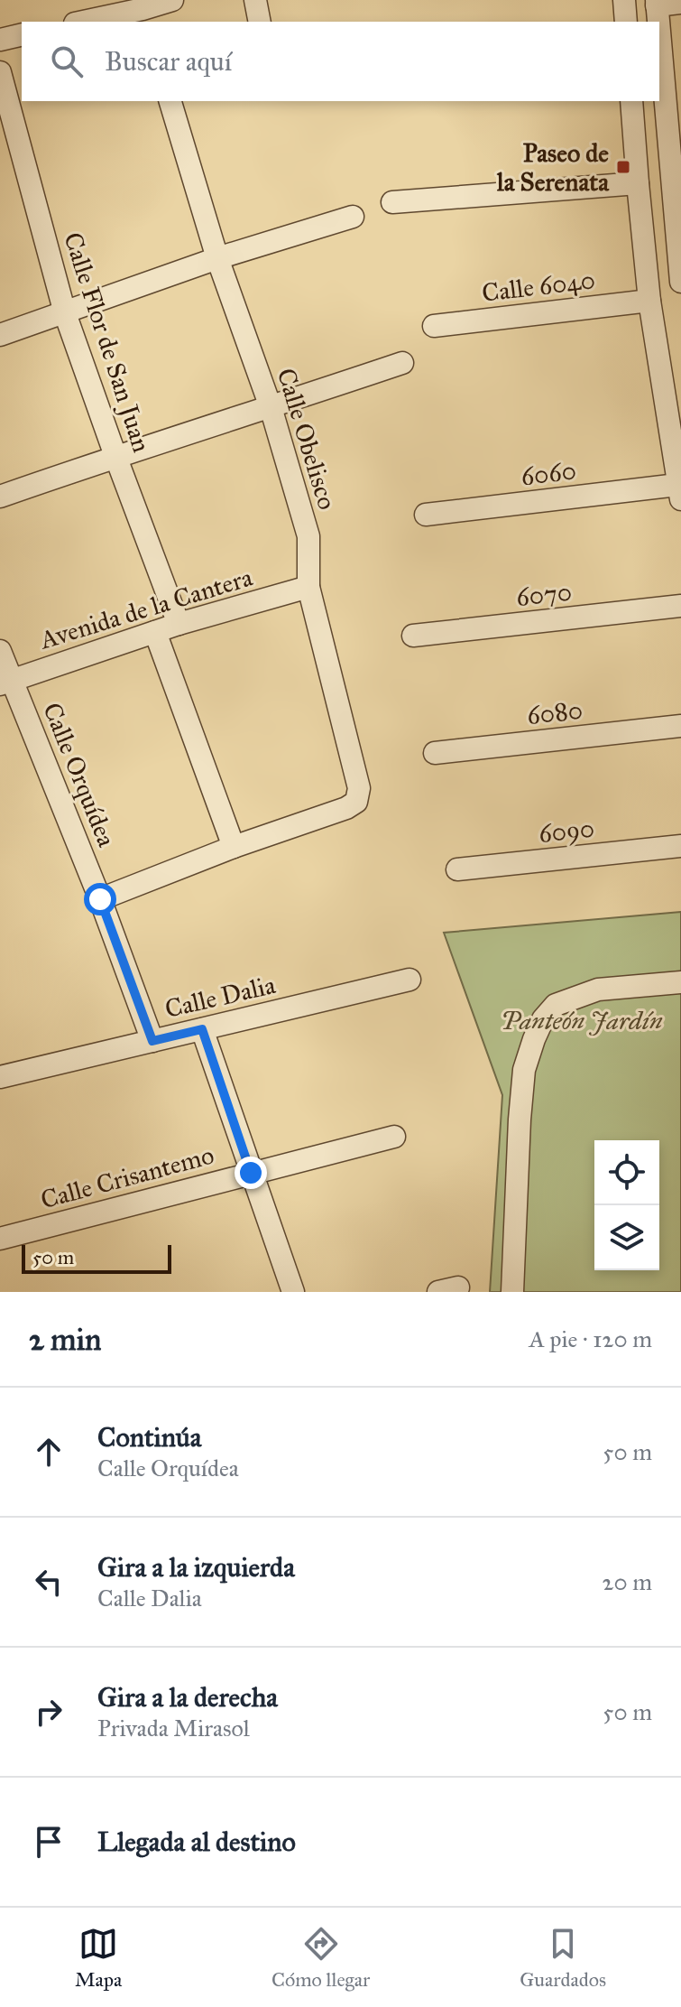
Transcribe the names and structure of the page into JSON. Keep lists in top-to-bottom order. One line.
{"streets":{"street":["Calle 6040","Calle Flor de San Juan","Calle Obelisco","6060","6070","Avenida de la Cantera","6080","Calle Orquídea","6090","Calle Dalia","Calle Crisantemo"]},"crossings":[["Calle Flor de San Juan","Avenida de la Cantera"],["Calle Obelisco","Avenida de la Cantera"],["Avenida de la Cantera","Calle Orquídea"],["Calle Orquídea","Calle Dalia"]],"parks":["Panteón Jardín"],"places":{"transit":["Paseo de la Serenata"]},"scale_bar":"50 m","page":{"search":"Buscar aquí","scale":"50 m","heading":["2 min","A pie · 120 m"],"list":[["Continúa","Calle Orquídea","50 m"],["Gira a la izquierda","Calle Dalia","20 m"],["Gira a la derecha","Privada Mirasol","50 m"],"Llegada al destino"],"nav":["Mapa","Cómo llegar","Guardados"]}}
